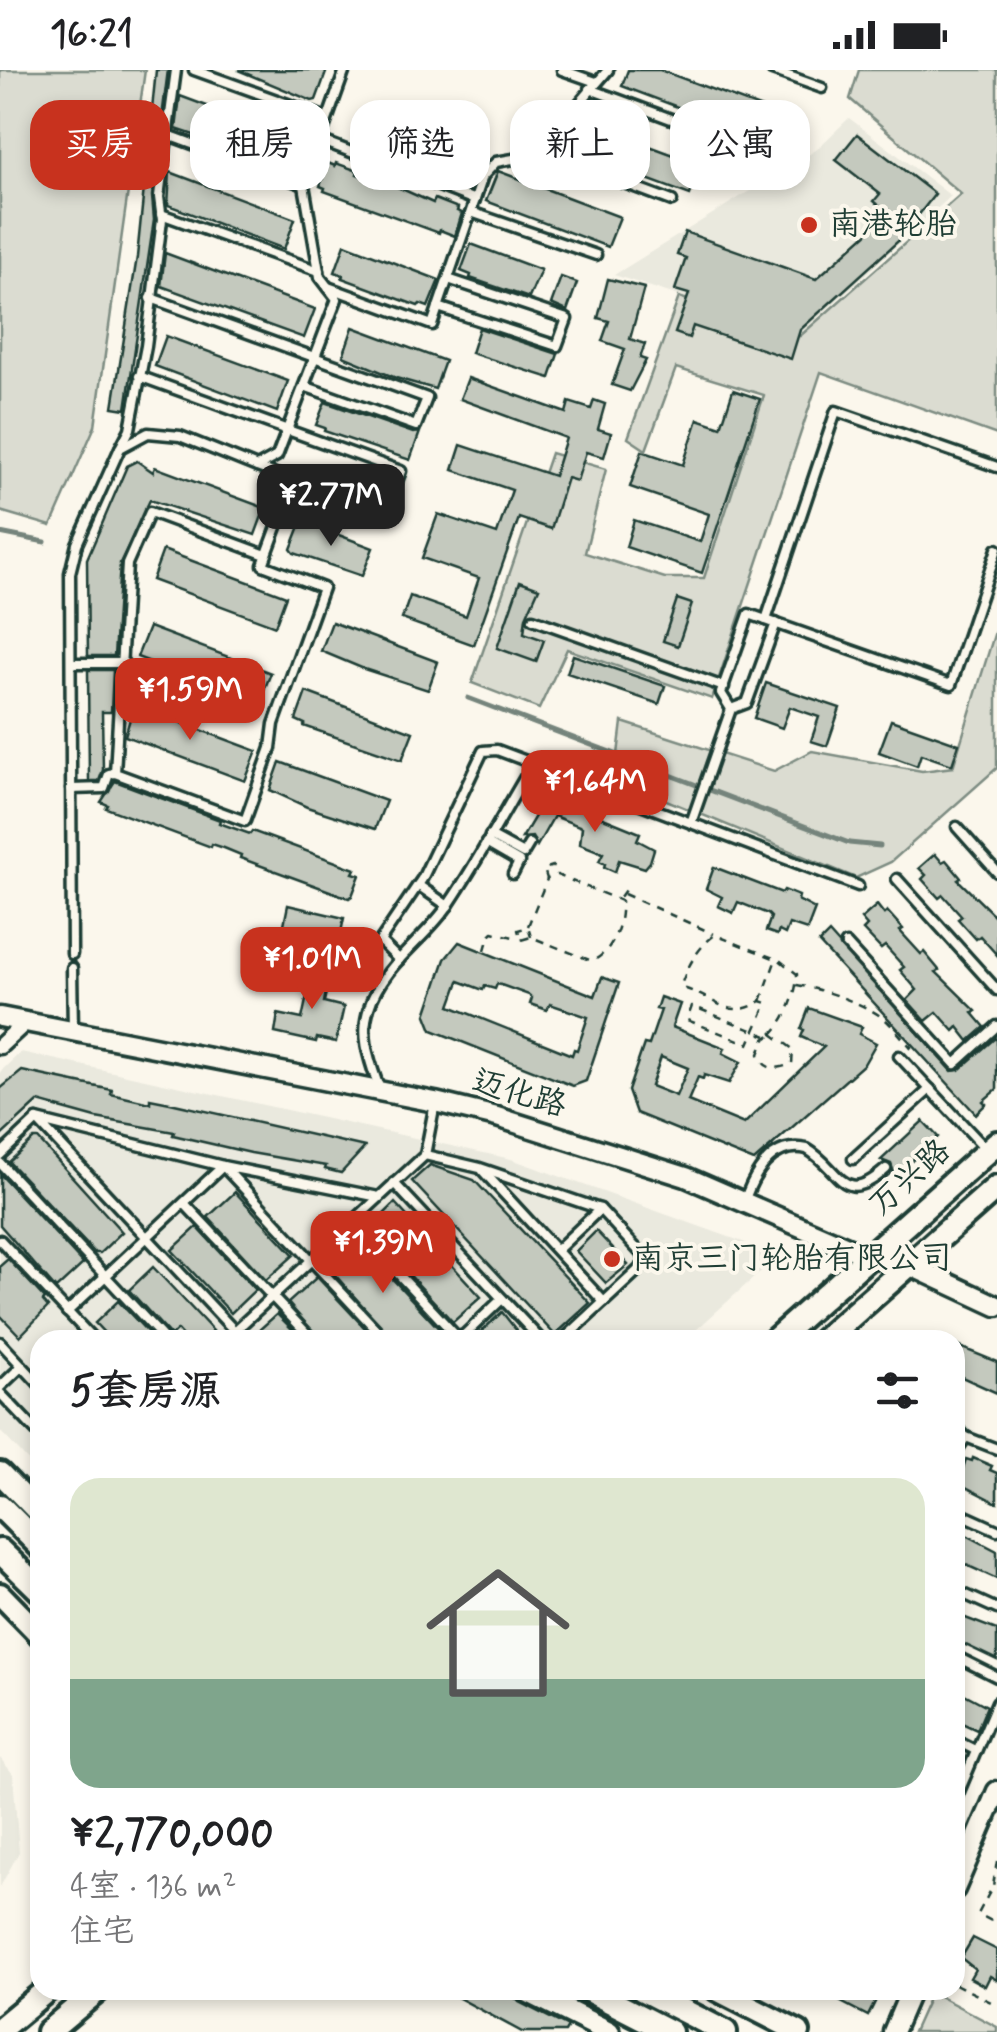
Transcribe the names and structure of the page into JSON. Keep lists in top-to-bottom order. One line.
{"streets":{"main road":["万兴路"],"street":["迈化路"]},"crossings":[["迈化路","万兴路"]],"places":["南港轮胎","南京三门轮胎有限公司"],"page":{"status":"16:21","chip":["买房","租房","筛选","新上","公寓"],"price":["¥2.77M","¥1.59M","¥1.64M","¥1.01M","¥1.39M"],"heading":"5套房源","list":[{"name":"¥2,770,000","note":"4室 · 136 m² · 住宅"}]}}
